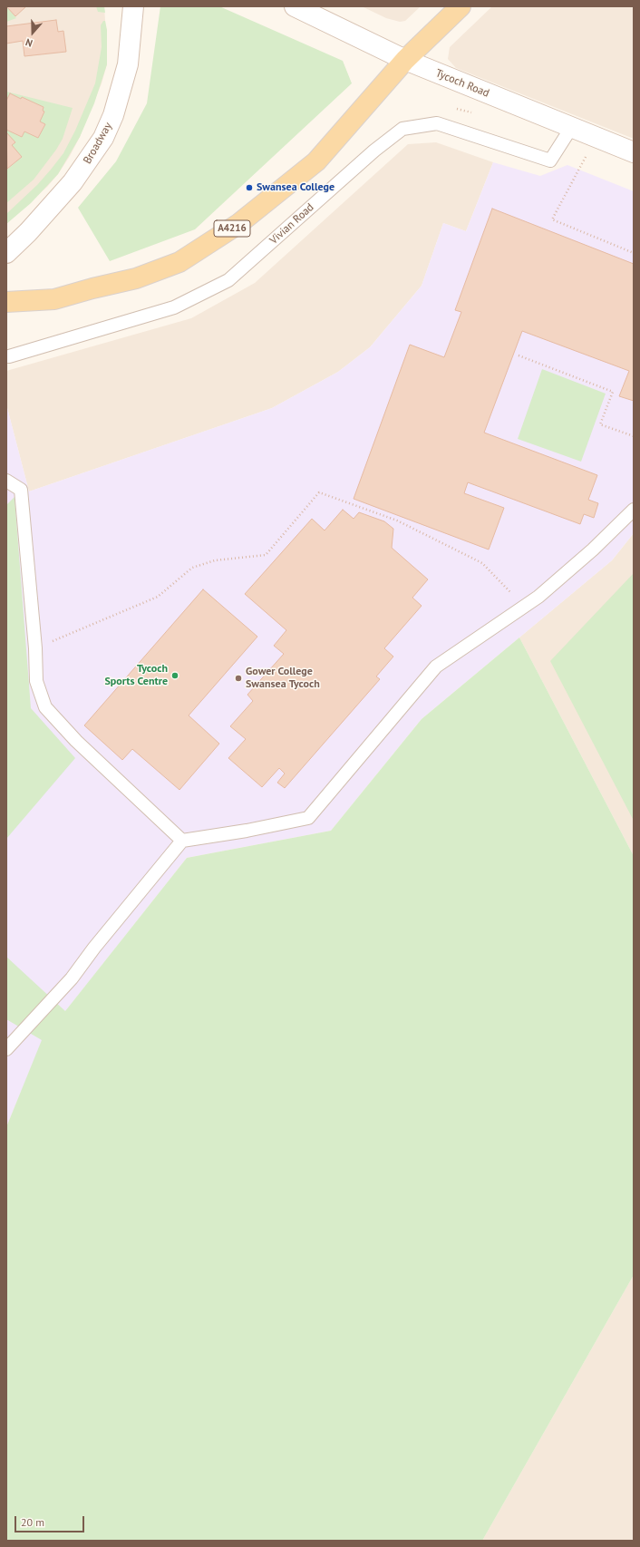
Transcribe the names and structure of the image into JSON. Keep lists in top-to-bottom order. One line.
{"streets":{"main road":["A4216"],"street":["Tycoch Road","Broadway"],"lane":["Vivian Road"]},"crossings":[["Tycoch Road","Vivian Road"],["Tycoch Road","A4216"]],"places":["Swansea College","Tycoch Sports Centre","Gower College Swansea Tycoch"],"scale_bar":"20 m","north":"bottom"}
